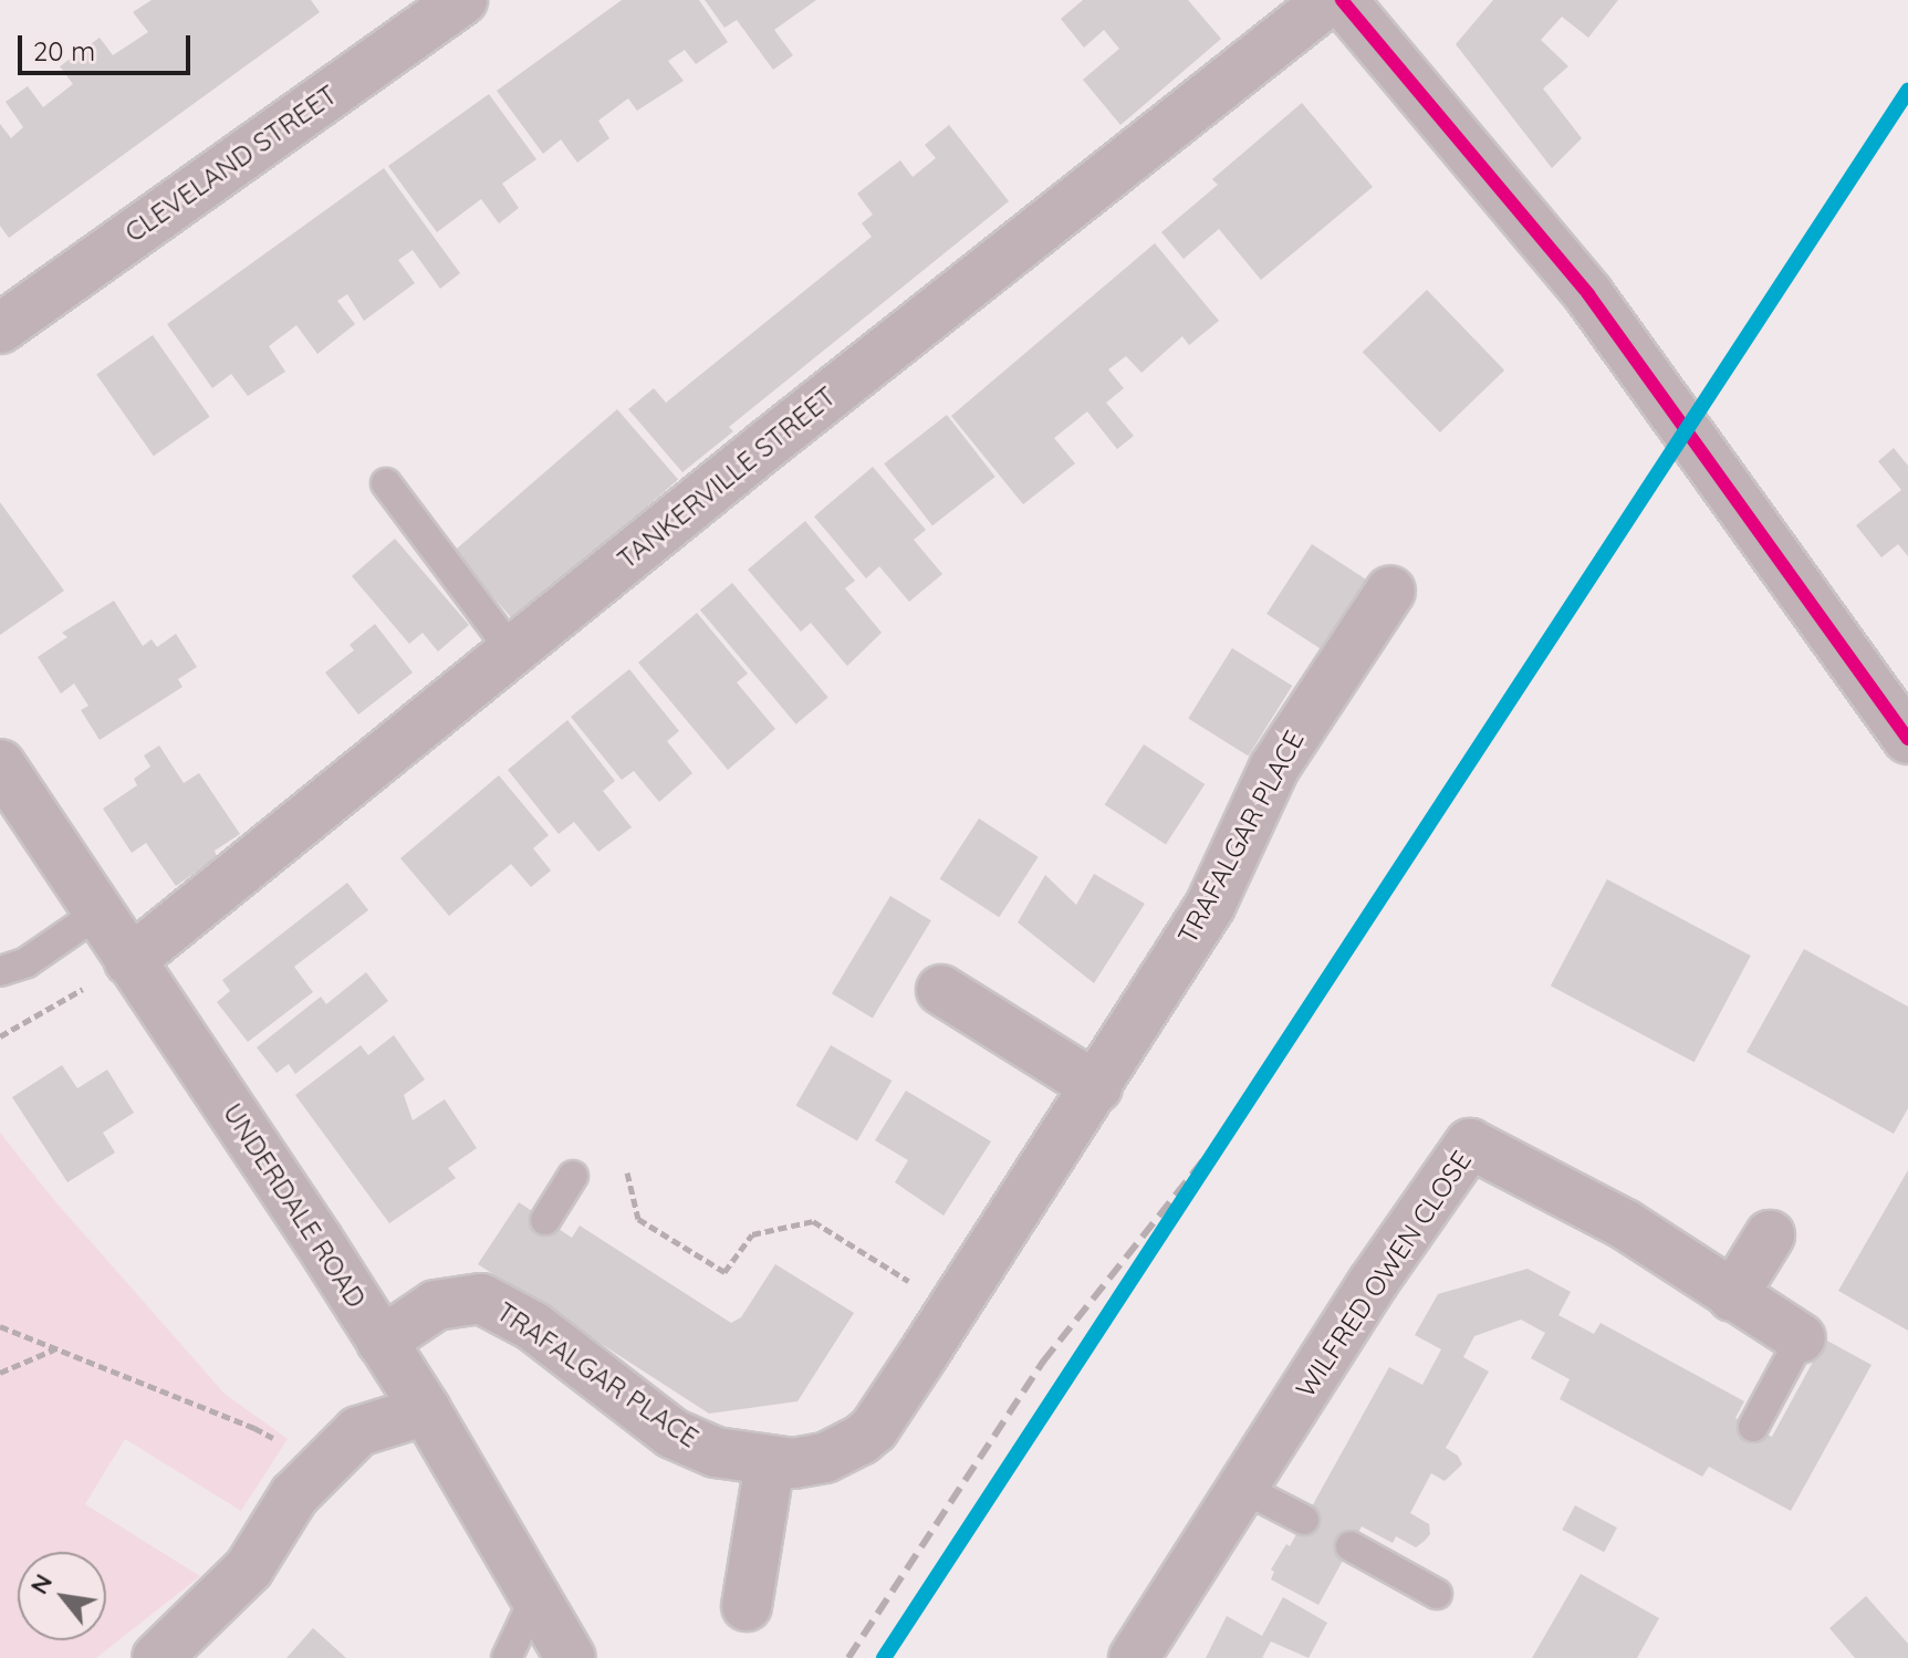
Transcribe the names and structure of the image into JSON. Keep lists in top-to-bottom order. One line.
{"streets":{"street":["CLEVELAND STREET","TANKERVILLE STREET","TRAFALGAR PLACE","UNDERDALE ROAD","WILFRED OWEN CLOSE"]},"crossings":[["TANKERVILLE STREET","UNDERDALE ROAD"],["TRAFALGAR PLACE","UNDERDALE ROAD"]],"scale_bar":"20 m","north":"top left"}
